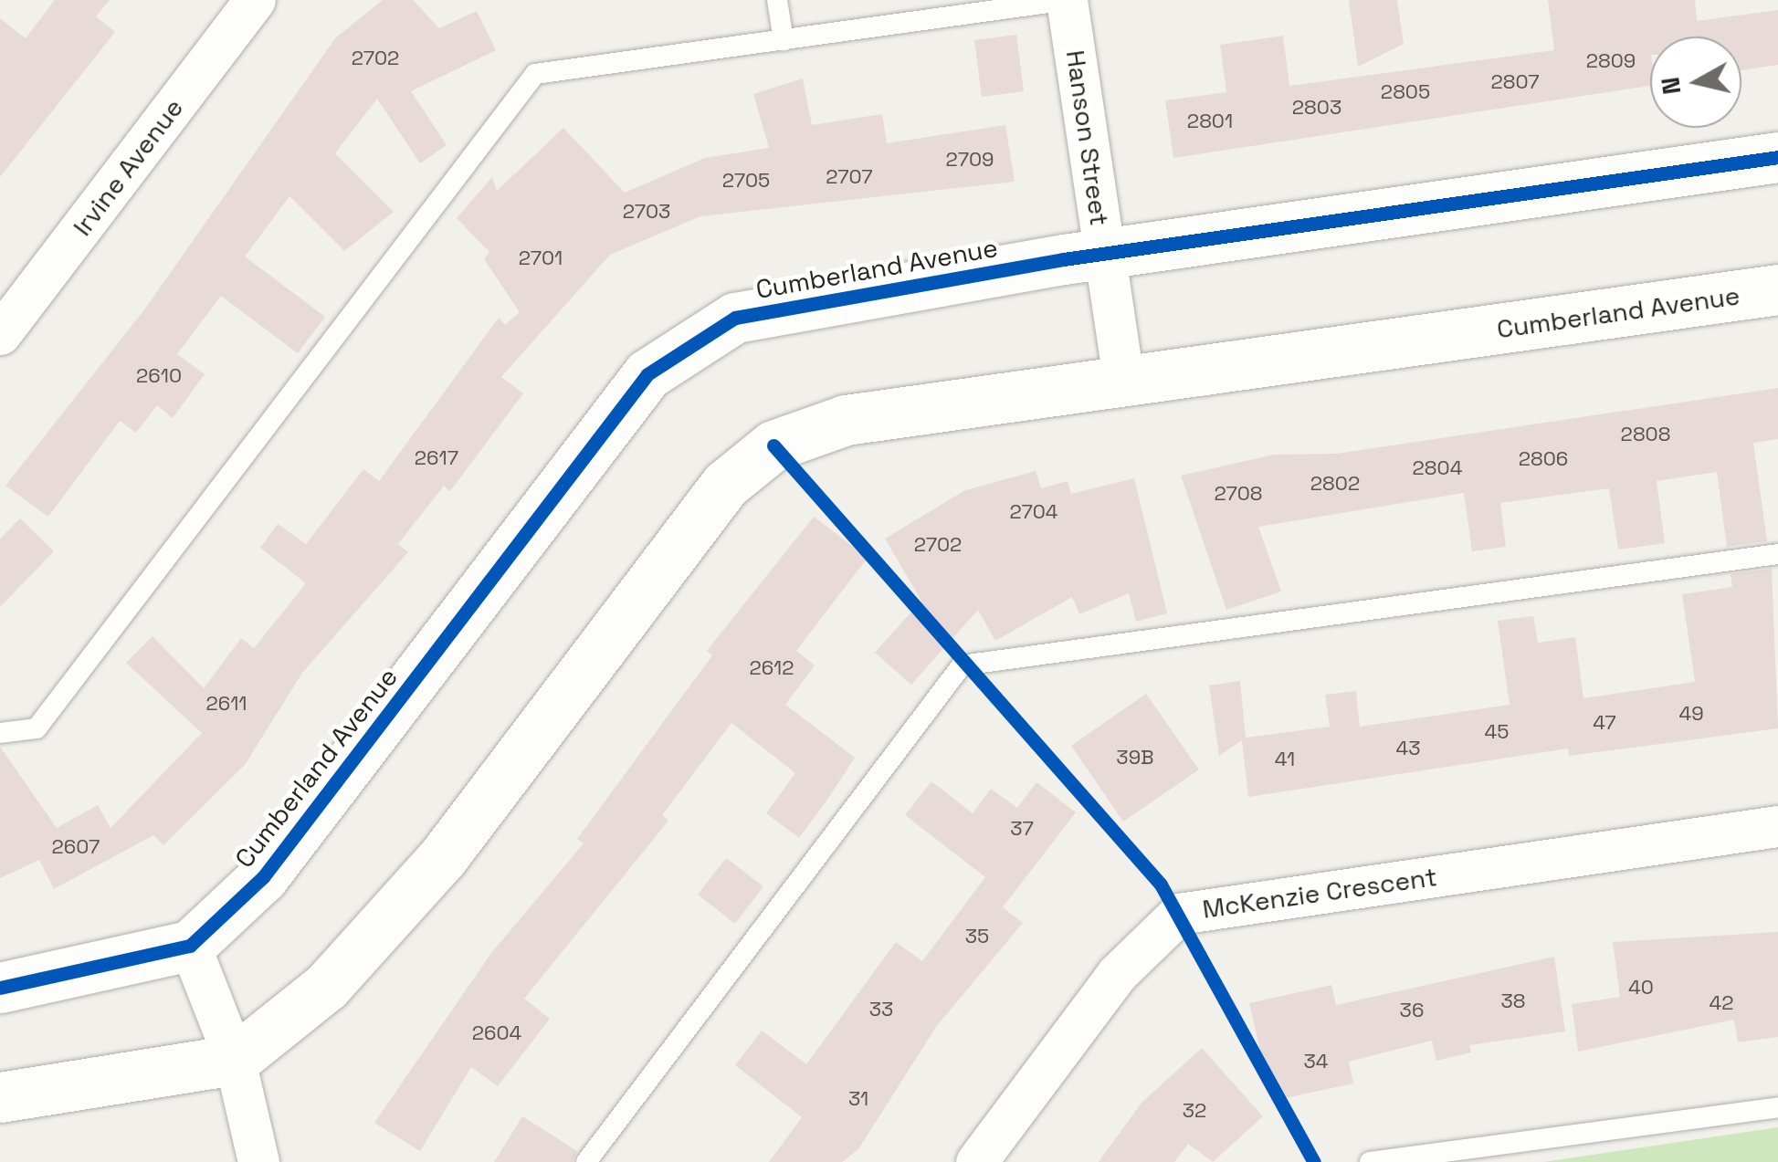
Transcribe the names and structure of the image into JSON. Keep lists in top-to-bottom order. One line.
{"streets":{"street":["Hanson Street","Irvine Avenue","Cumberland Avenue","McKenzie Crescent"]},"crossings":[["Hanson Street","Cumberland Avenue"]],"house_numbers":["2702","2809","2807","2805","2803","2801","2709","2707","2705","2703","2701","2610","2808","2617","2806","2804","2802","2708","2704","2702","2612","2611","49","47","45","43","39B","41","37","2607","35","40","38","42","33","36","2604","34","31","32"],"north":"left"}
